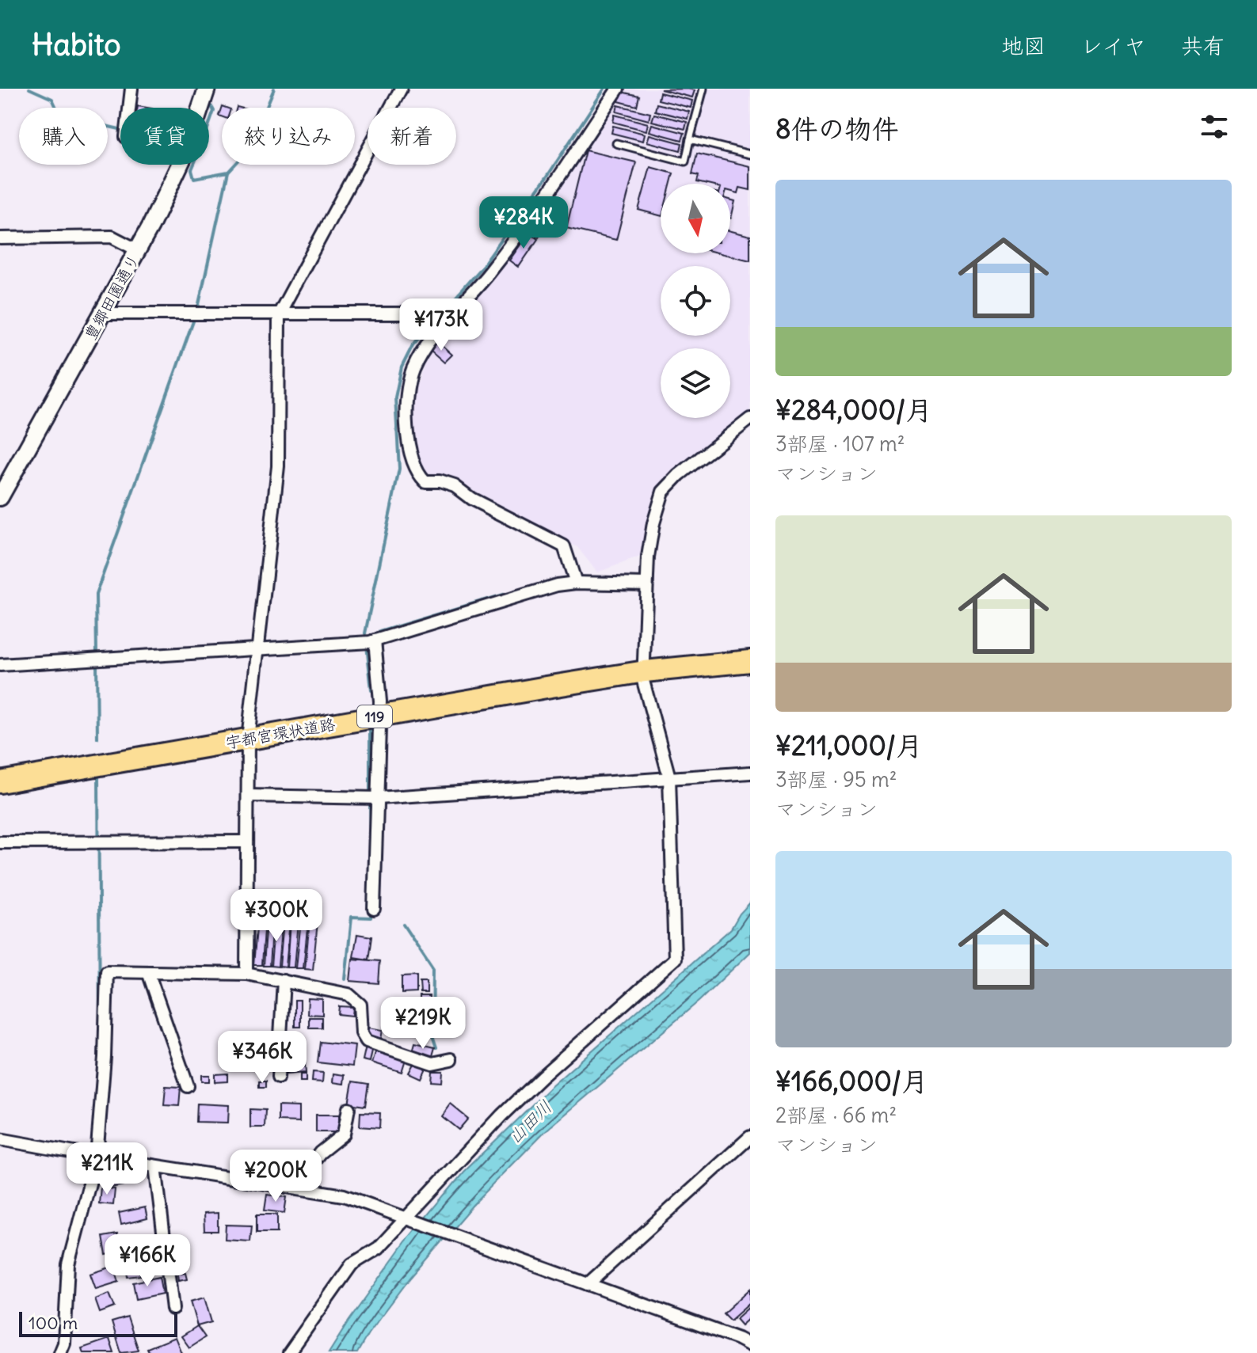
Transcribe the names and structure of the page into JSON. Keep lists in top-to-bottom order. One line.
{"streets":{"highway":["119","宇都宮環状道路"],"street":["豊郷田園通り"]},"water":["山田川"],"scale_bar":"100 m","north":"bottom","page":{"header":"Habito","nav":["地図","レイヤ","共有"],"heading":"8件の物件","chip":["購入","賃貸","絞り込み","新着"],"list":[{"name":"¥284,000/月","note":"3部屋 · 107 m² · マンション"},{"name":"¥211,000/月","note":"3部屋 · 95 m² · マンション"},{"name":"¥166,000/月","note":"2部屋 · 66 m² · マンション"}],"price":["¥284K","¥173K","¥300K","¥219K","¥346K","¥211K","¥200K","¥166K"],"scale":"100 m"}}
